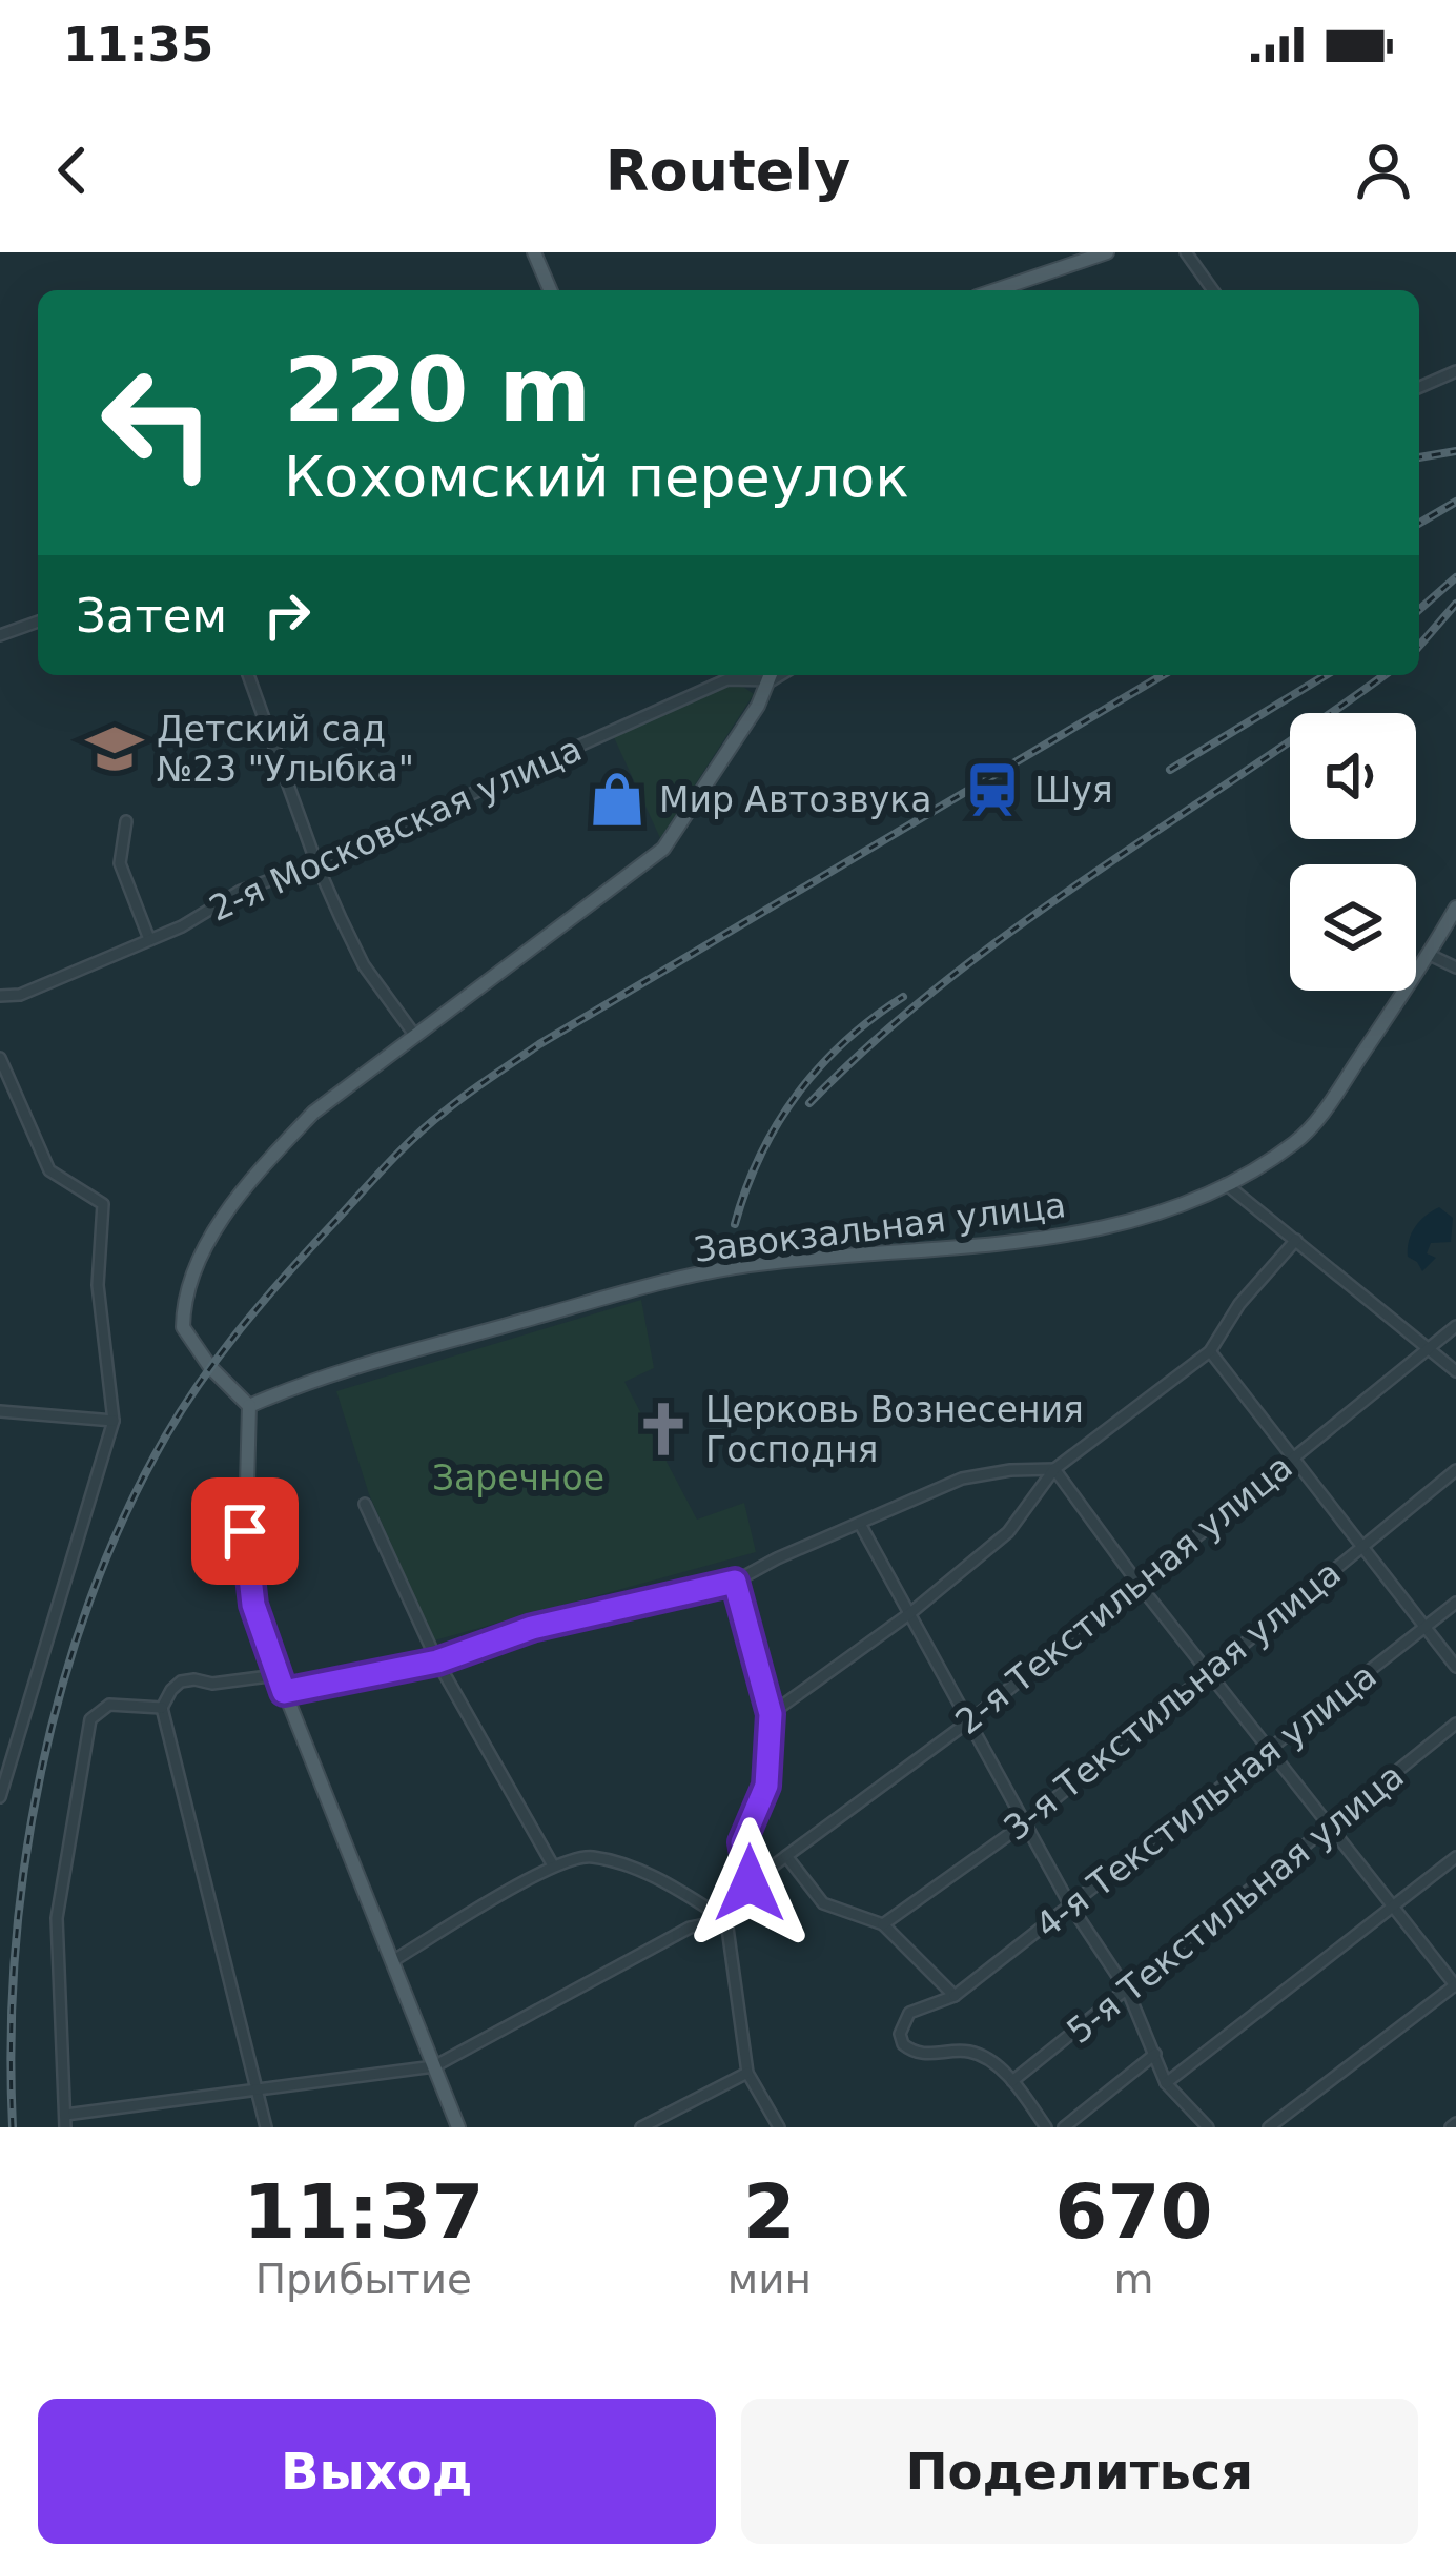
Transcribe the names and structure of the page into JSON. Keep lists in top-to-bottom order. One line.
{"streets":{"main road":["Завокзальная улица"],"street":["2-я Московская улица","2-я Текстильная улица","3-я Текстильная улица","4-я Текстильная улица","5-я Текстильная улица"]},"crossings":[["4-я Текстильная улица","5-я Текстильная улица"]],"parks":["Заречное"],"places":{"school or university":["Детский сад №23 \"Улыбка\""],"station":["Шуя"],"shop":["Мир Автозвука"],"church":["Церковь Вознесения Господня"]},"page":{"status":"11:35","header":"Routely","turn":["220 m","Кохомский переулок"],"then":"Затем","eta":["11:37","Прибытие","2","мин","670","m"],"buttons":["Выход","Поделиться"]}}
